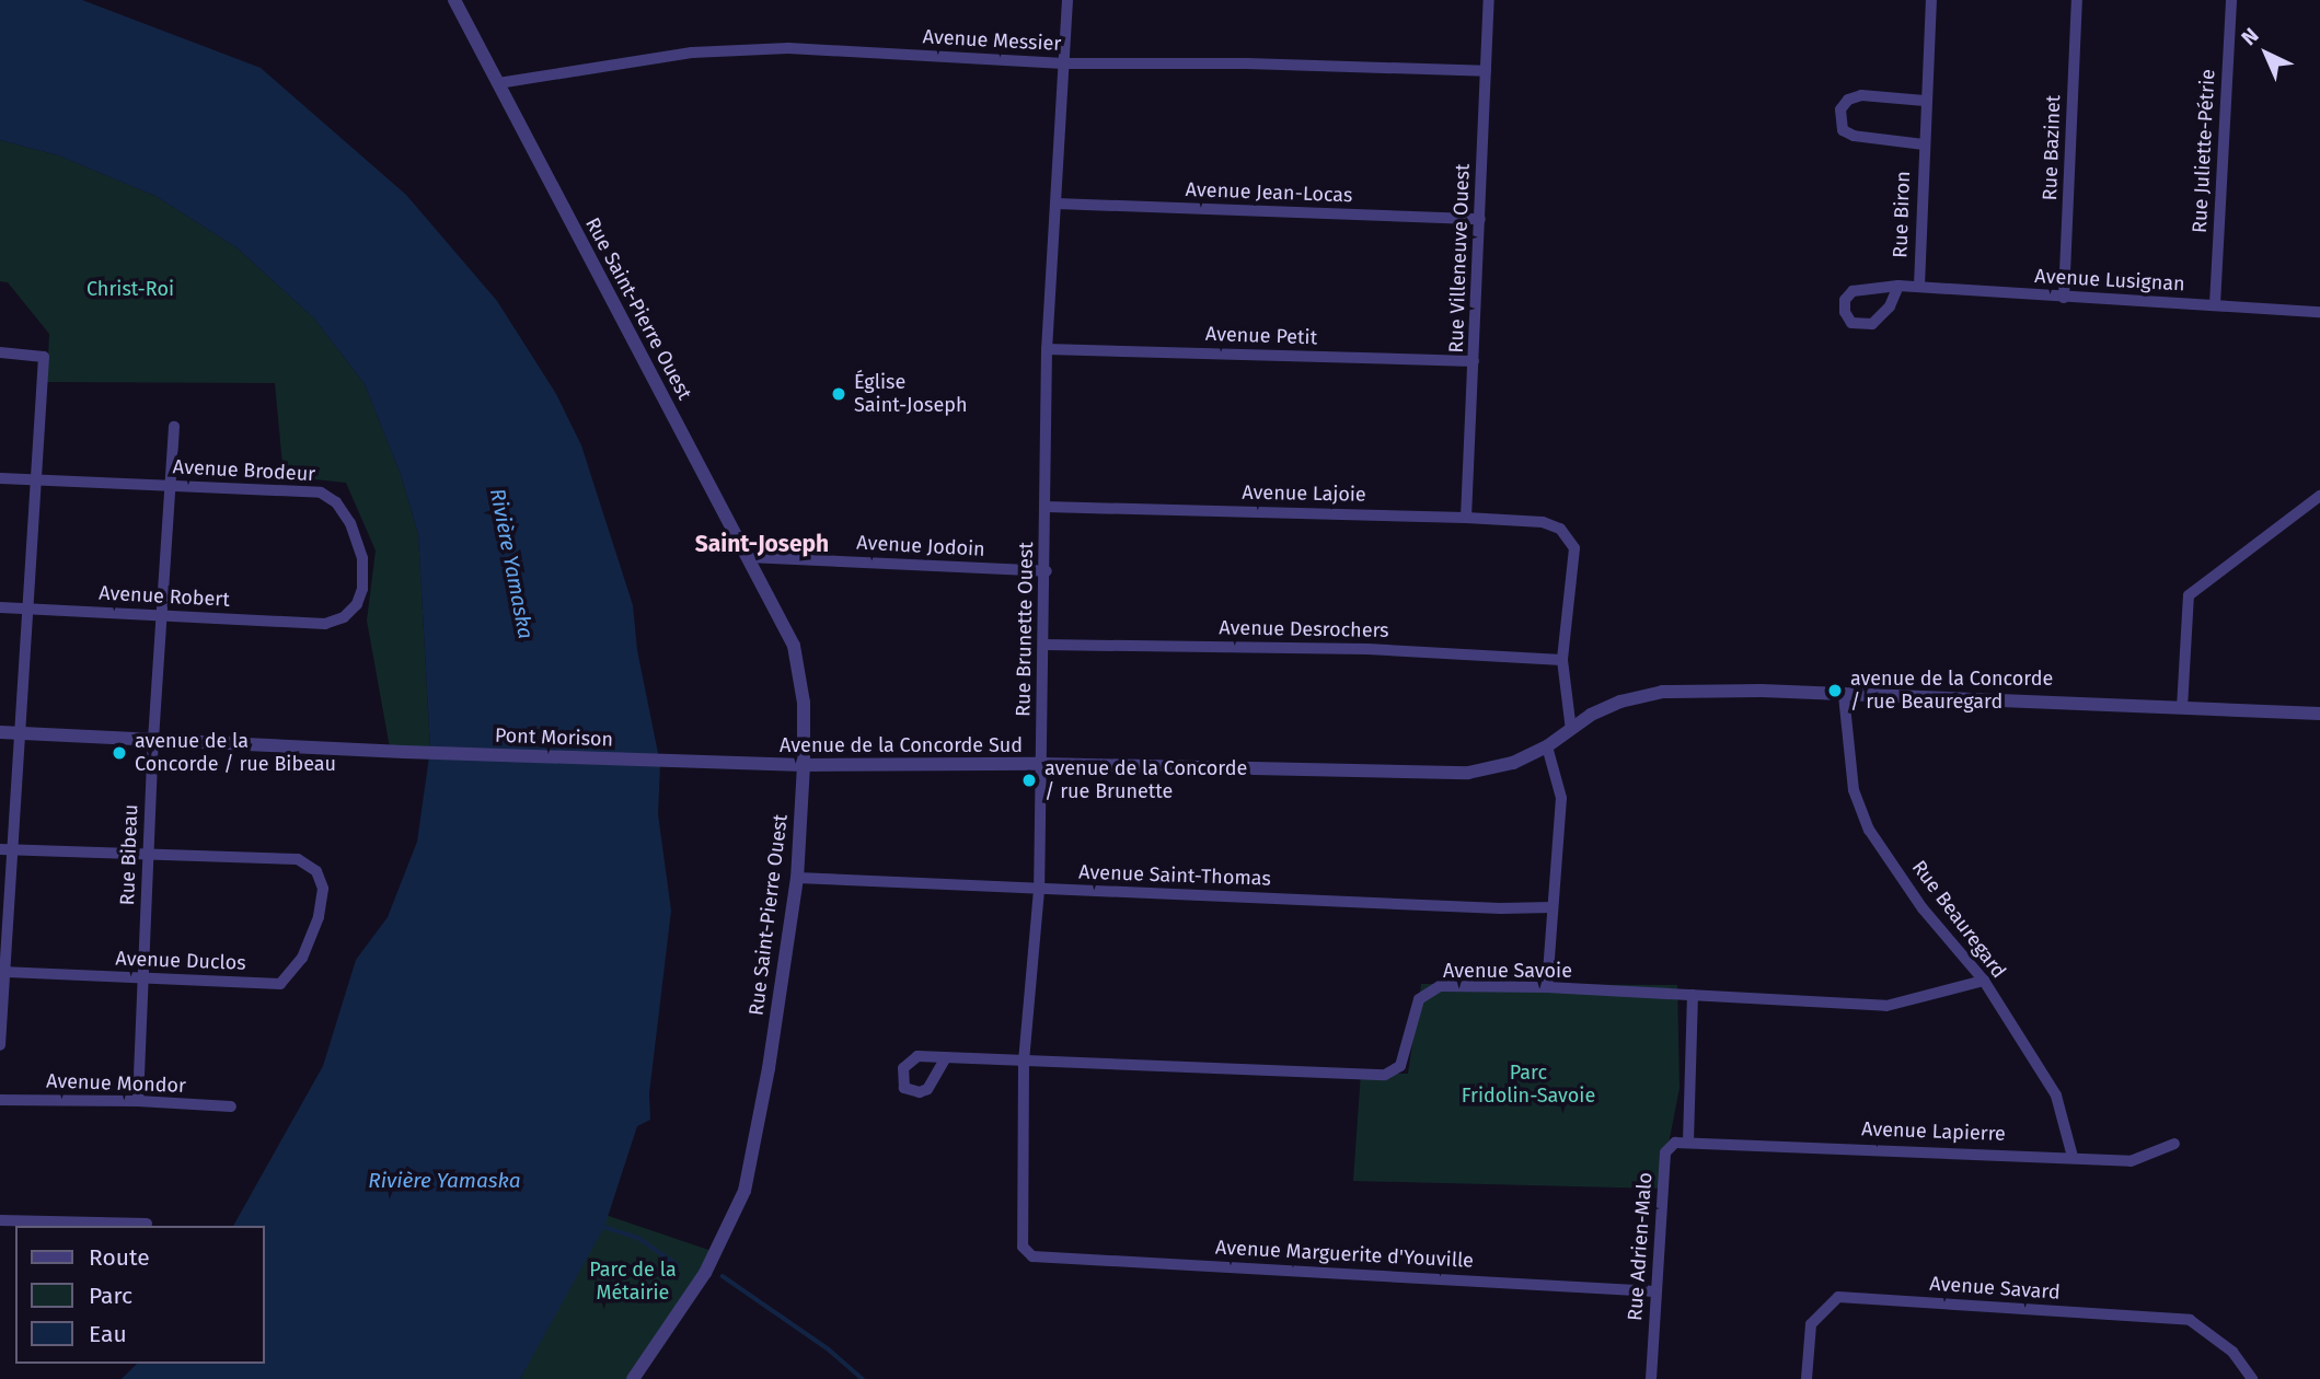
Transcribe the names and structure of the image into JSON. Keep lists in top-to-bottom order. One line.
{"streets":{"street":["Avenue Messier","Rue Bazinet","Rue Juliette-Pétrie","Avenue Jean-Locas","Rue Biron","Rue Villeneuve Ouest","Avenue Lusignan","Rue Saint-Pierre Ouest","Avenue Petit","Avenue Brodeur","Avenue Lajoie","Avenue Jodoin","Avenue Robert","Rue Brunette Ouest","Avenue Desrochers","Pont Morison","Avenue de la Concorde Sud","Rue Bibeau","Avenue Saint-Thomas","Rue Beauregard","Avenue Duclos","Avenue Savoie","Avenue Mondor","Avenue Lapierre","Rue Adrien-Malo","Avenue Marguerite d'Youville","Avenue Savard"]},"crossings":[["Avenue Messier","Rue Villeneuve Ouest"],["Avenue Messier","Rue Saint-Pierre Ouest"],["Avenue Messier","Rue Brunette Ouest"],["Rue Bazinet","Avenue Lusignan"],["Rue Juliette-Pétrie","Avenue Lusignan"],["Avenue Jean-Locas","Rue Villeneuve Ouest"],["Avenue Jean-Locas","Rue Brunette Ouest"],["Rue Biron","Avenue Lusignan"],["Rue Villeneuve Ouest","Avenue Petit"],["Rue Villeneuve Ouest","Avenue Lajoie"],["Rue Saint-Pierre Ouest","Avenue Jodoin"],["Rue Saint-Pierre Ouest","Avenue de la Concorde Sud"],["Rue Saint-Pierre Ouest","Avenue Saint-Thomas"],["Avenue Petit","Rue Brunette Ouest"],["Avenue Brodeur","Avenue Robert"],["Avenue Brodeur","Rue Bibeau"],["Avenue Lajoie","Rue Brunette Ouest"],["Avenue Lajoie","Avenue Desrochers"],["Avenue Jodoin","Rue Brunette Ouest"],["Avenue Robert","Rue Bibeau"],["Rue Brunette Ouest","Avenue Desrochers"],["Rue Brunette Ouest","Avenue de la Concorde Sud"],["Rue Brunette Ouest","Avenue Saint-Thomas"],["Rue Brunette Ouest","Avenue Savoie"],["Rue Brunette Ouest","Avenue Marguerite d'Youville"],["Pont Morison","Avenue de la Concorde Sud"],["Pont Morison","Rue Bibeau"],["Avenue de la Concorde Sud","Rue Beauregard"],["Rue Bibeau","Avenue Duclos"],["Rue Bibeau","Avenue Mondor"],["Rue Beauregard","Avenue Savoie"],["Rue Beauregard","Avenue Lapierre"],["Avenue Lapierre","Rue Adrien-Malo"],["Rue Adrien-Malo","Avenue Marguerite d'Youville"]],"districts":["Saint-Joseph"],"water":["Rivière Yamaska"],"parks":["Christ-Roi","Parc Fridolin-Savoie","Parc de la Métairie"],"places":["Église Saint-Joseph","avenue de la Concorde / rue Beauregard","avenue de la Concorde / rue Bibeau","avenue de la Concorde / rue Brunette"],"legend":["Route","Parc","Eau"],"north":"top left"}
